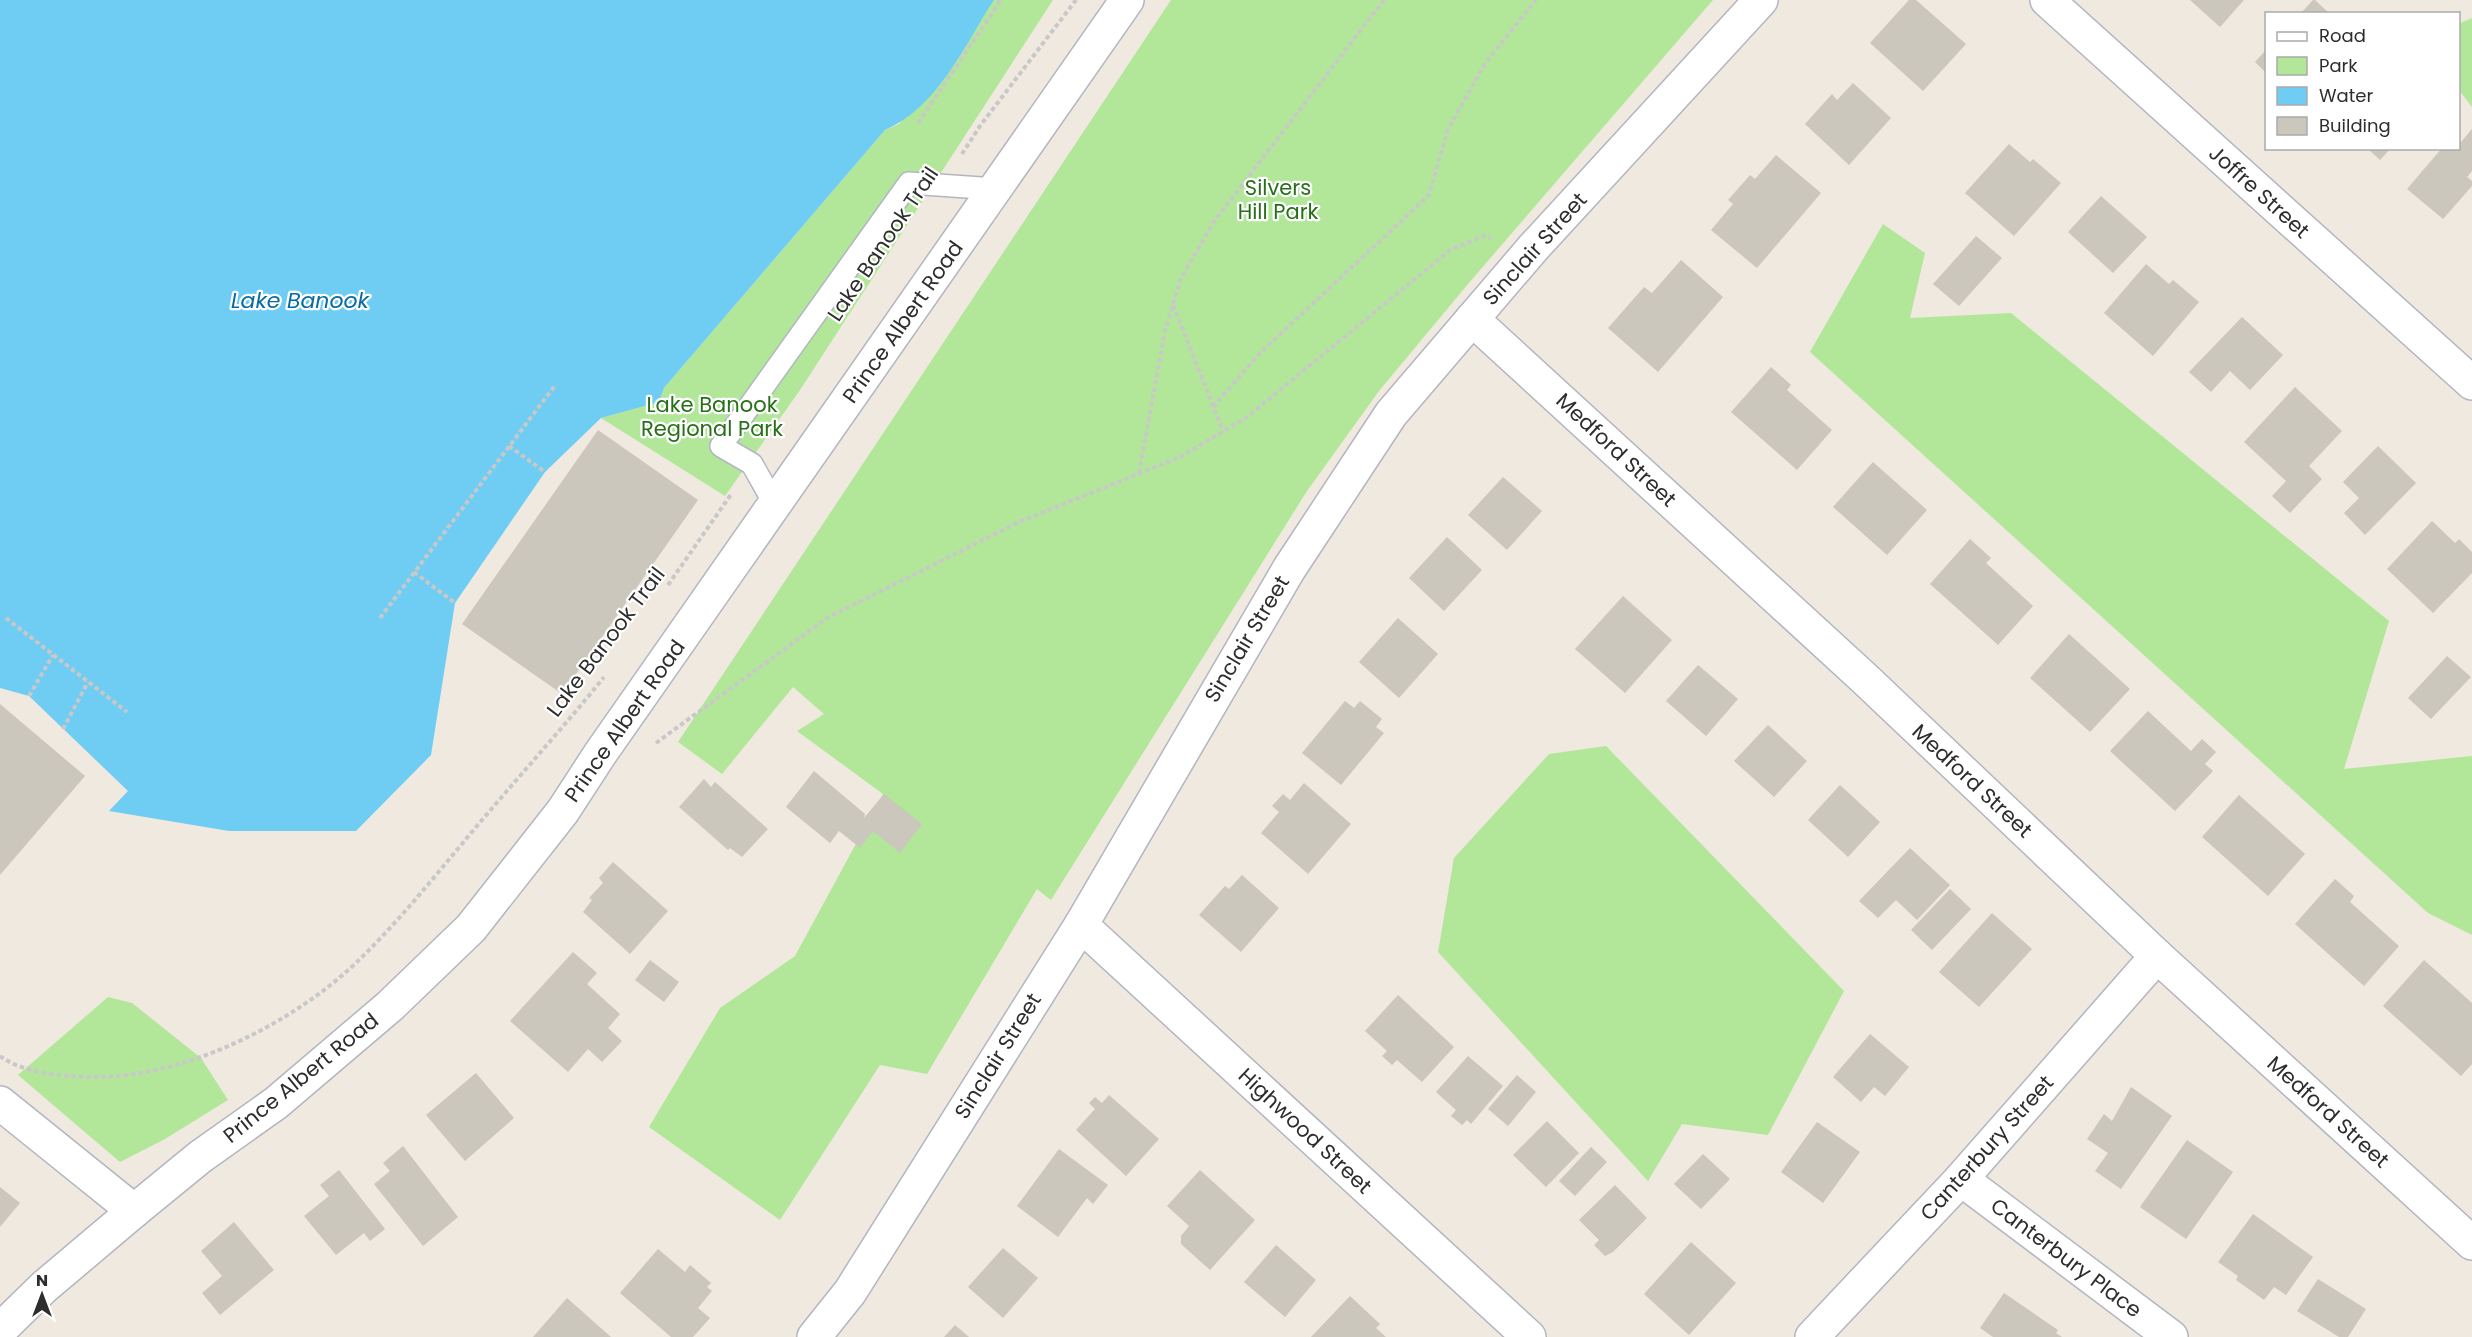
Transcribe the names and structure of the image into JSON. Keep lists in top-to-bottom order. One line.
{"streets":{"street":["Joffre Street","Sinclair Street","Prince Albert Road","Medford Street","Highwood Street","Canterbury Street","Canterbury Place"],"path":["Lake Banook Trail"]},"crossings":[["Sinclair Street","Medford Street"],["Sinclair Street","Highwood Street"],["Medford Street","Canterbury Street"],["Canterbury Street","Canterbury Place"]],"water":["Lake Banook"],"parks":["Silvers Hill Park","Lake Banook Regional Park"],"legend":["Road","Park","Water","Building"],"north":"top"}
